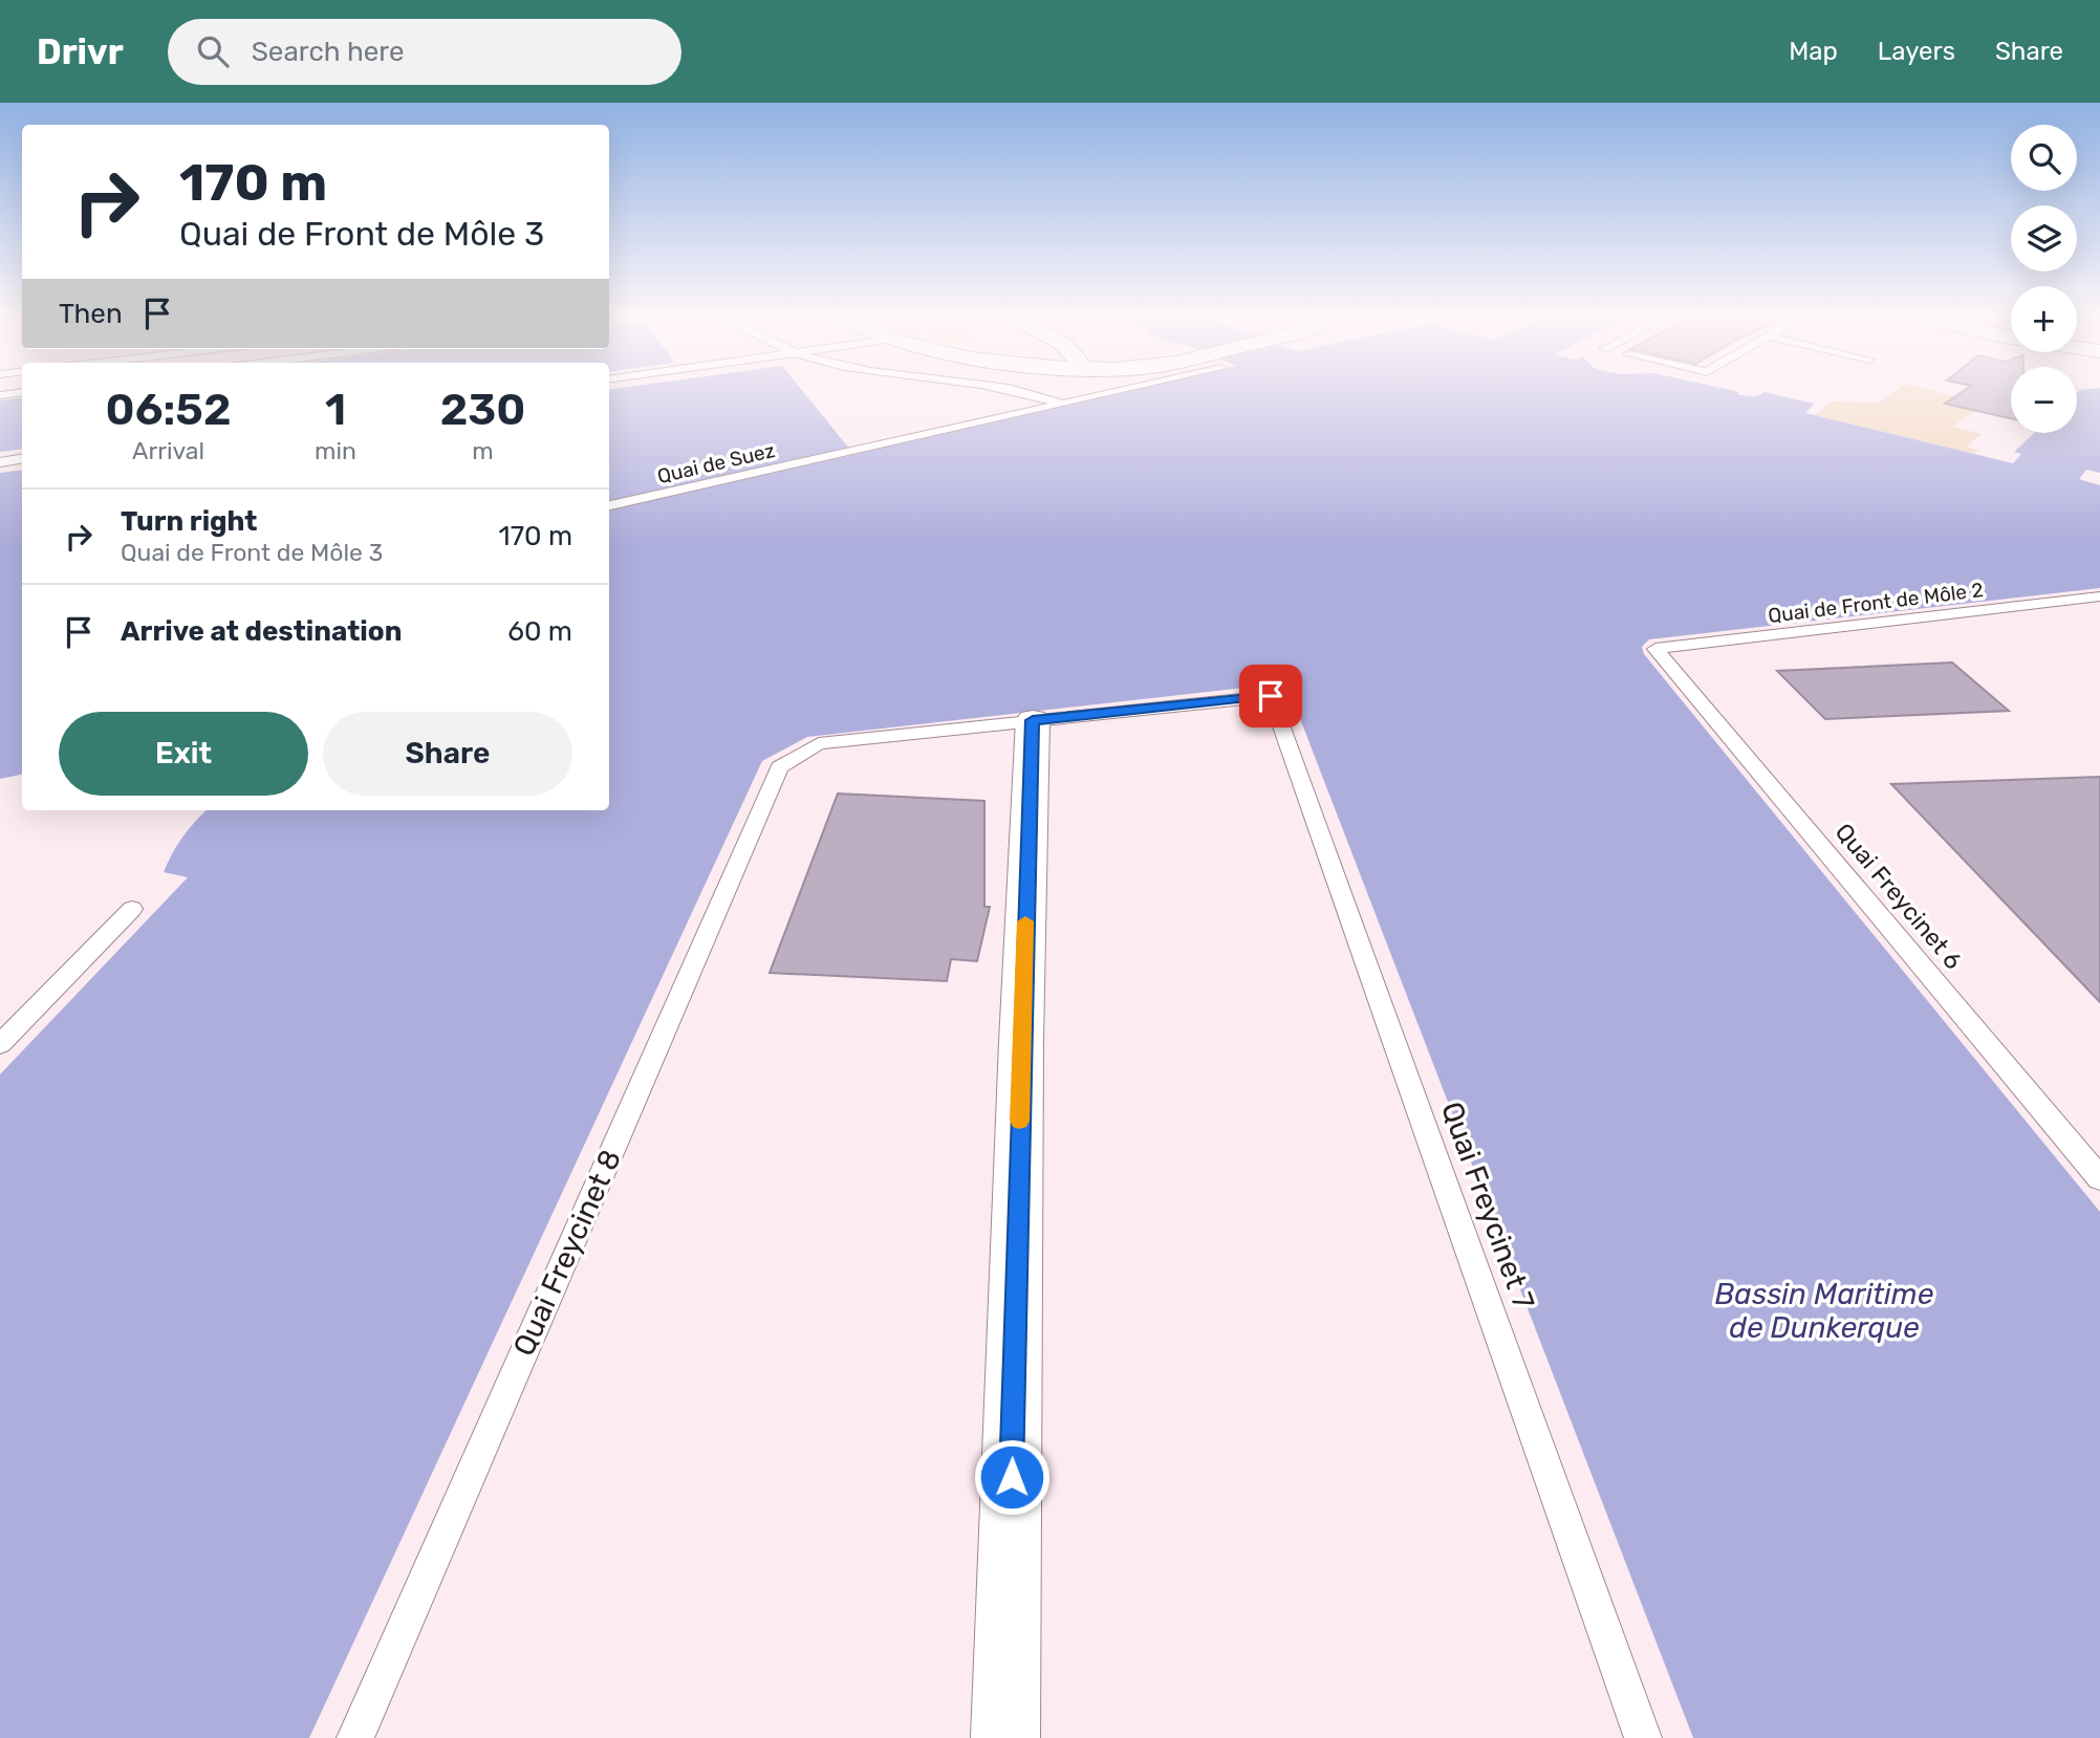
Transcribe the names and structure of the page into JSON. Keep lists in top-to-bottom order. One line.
{"streets":{"lane":["Quai de Suez","Quai de Front de Môle 2","Quai Freycinet 6","Quai Freycinet 7","Quai Freycinet 8"]},"crossings":[["Quai de Front de Môle 2","Quai Freycinet 6"],["Quai Freycinet 7","Quai Freycinet 8"]],"water":["Bassin Maritime de Dunkerque"],"page":{"header":"Drivr","search":"Search here","nav":["Map","Layers","Share"],"map_buttons":["+","−"],"turn":["170 m","Quai de Front de Môle 3"],"then":"Then","eta":["06:52","Arrival","1","min","230","m"],"list":[{"name":"Turn right","note":"Quai de Front de Môle 3","value":"170 m"},{"name":"Arrive at destination","value":"60 m"}],"buttons":["Exit","Share"]}}
